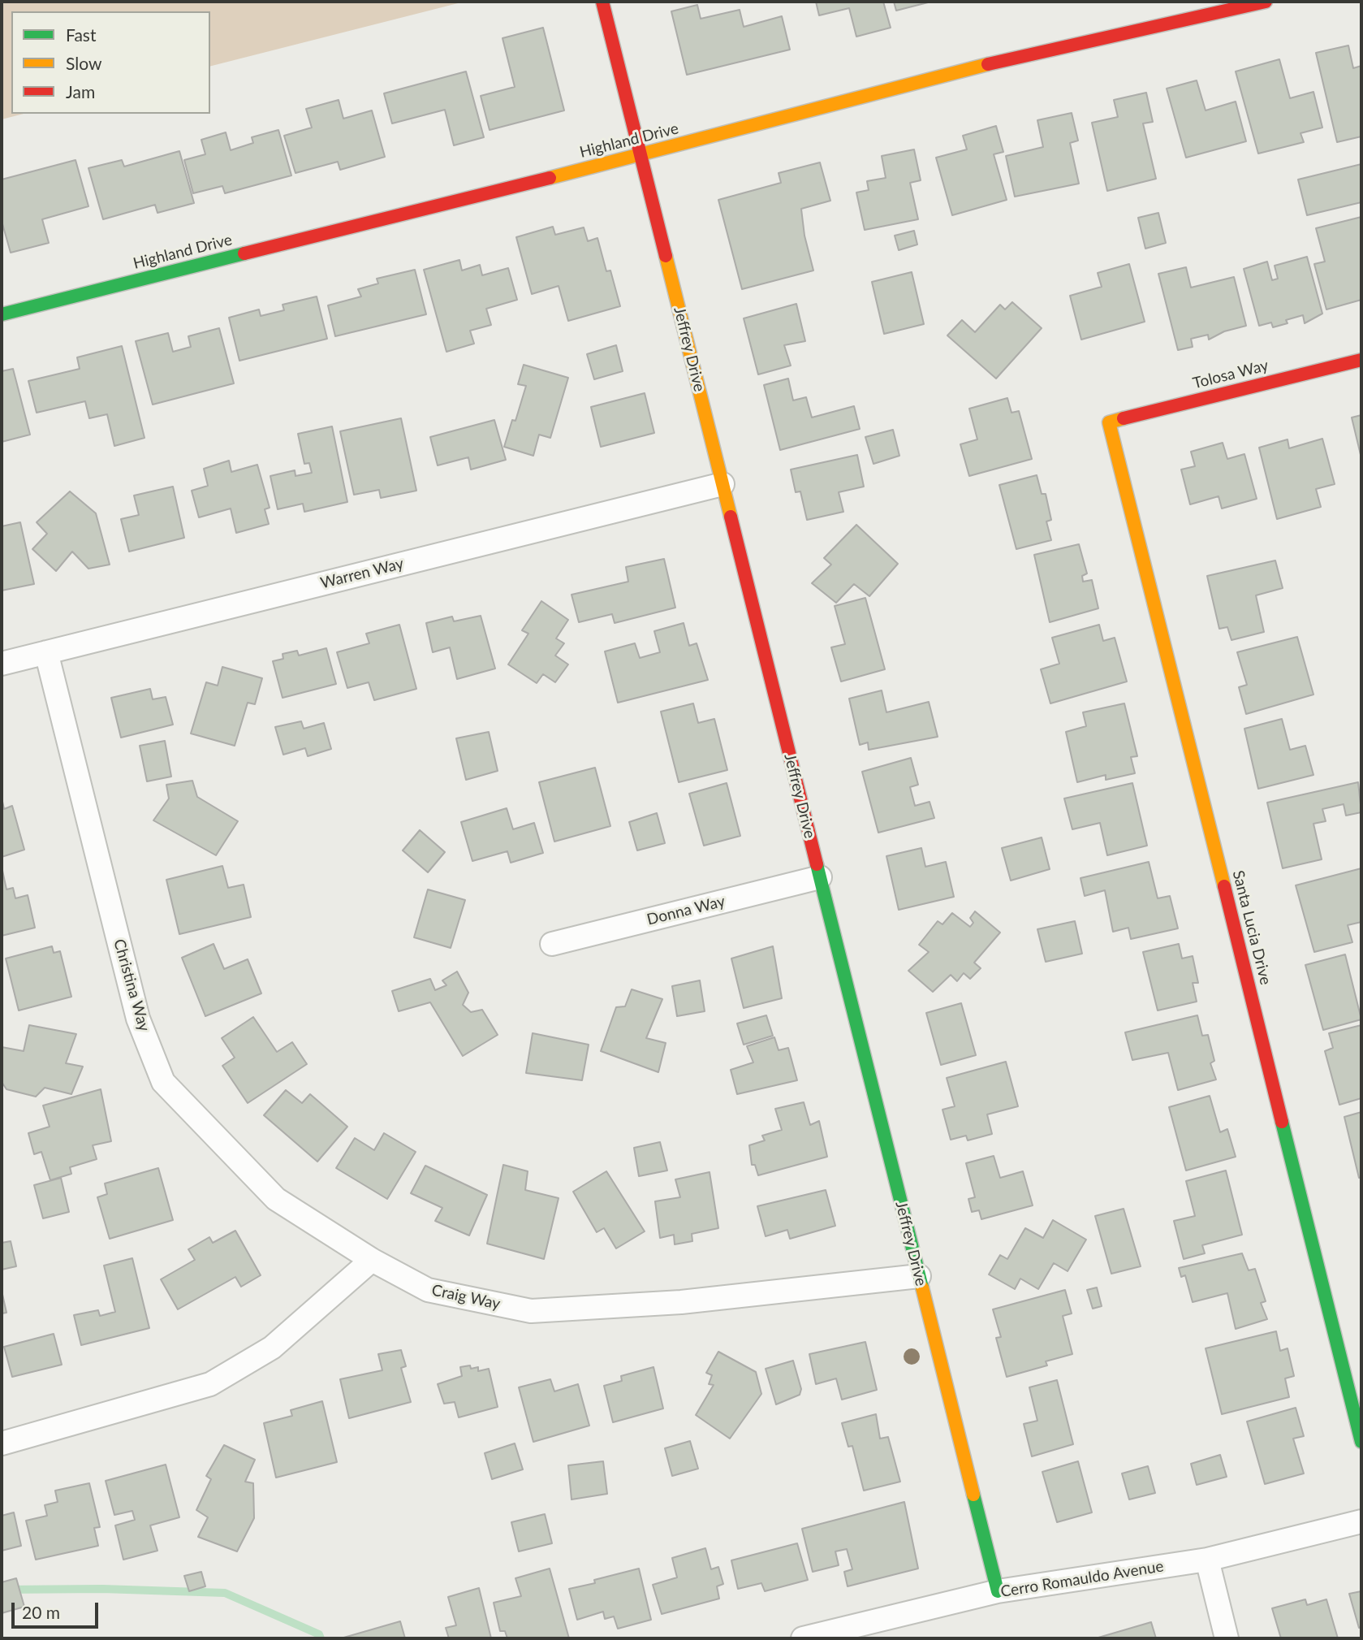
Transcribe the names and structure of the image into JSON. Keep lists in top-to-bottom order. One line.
{"streets":{"street":["Highland Drive","Jeffrey Drive","Tolosa Way","Warren Way","Donna Way","Santa Lucia Drive","Christina Way","Craig Way","Cerro Romauldo Avenue"]},"crossings":[["Highland Drive","Jeffrey Drive"],["Jeffrey Drive","Warren Way"],["Jeffrey Drive","Donna Way"],["Jeffrey Drive","Craig Way"],["Jeffrey Drive","Cerro Romauldo Avenue"],["Tolosa Way","Santa Lucia Drive"],["Warren Way","Christina Way"],["Christina Way","Craig Way"]],"legend":["Fast","Slow","Jam"],"scale_bar":"20 m"}
